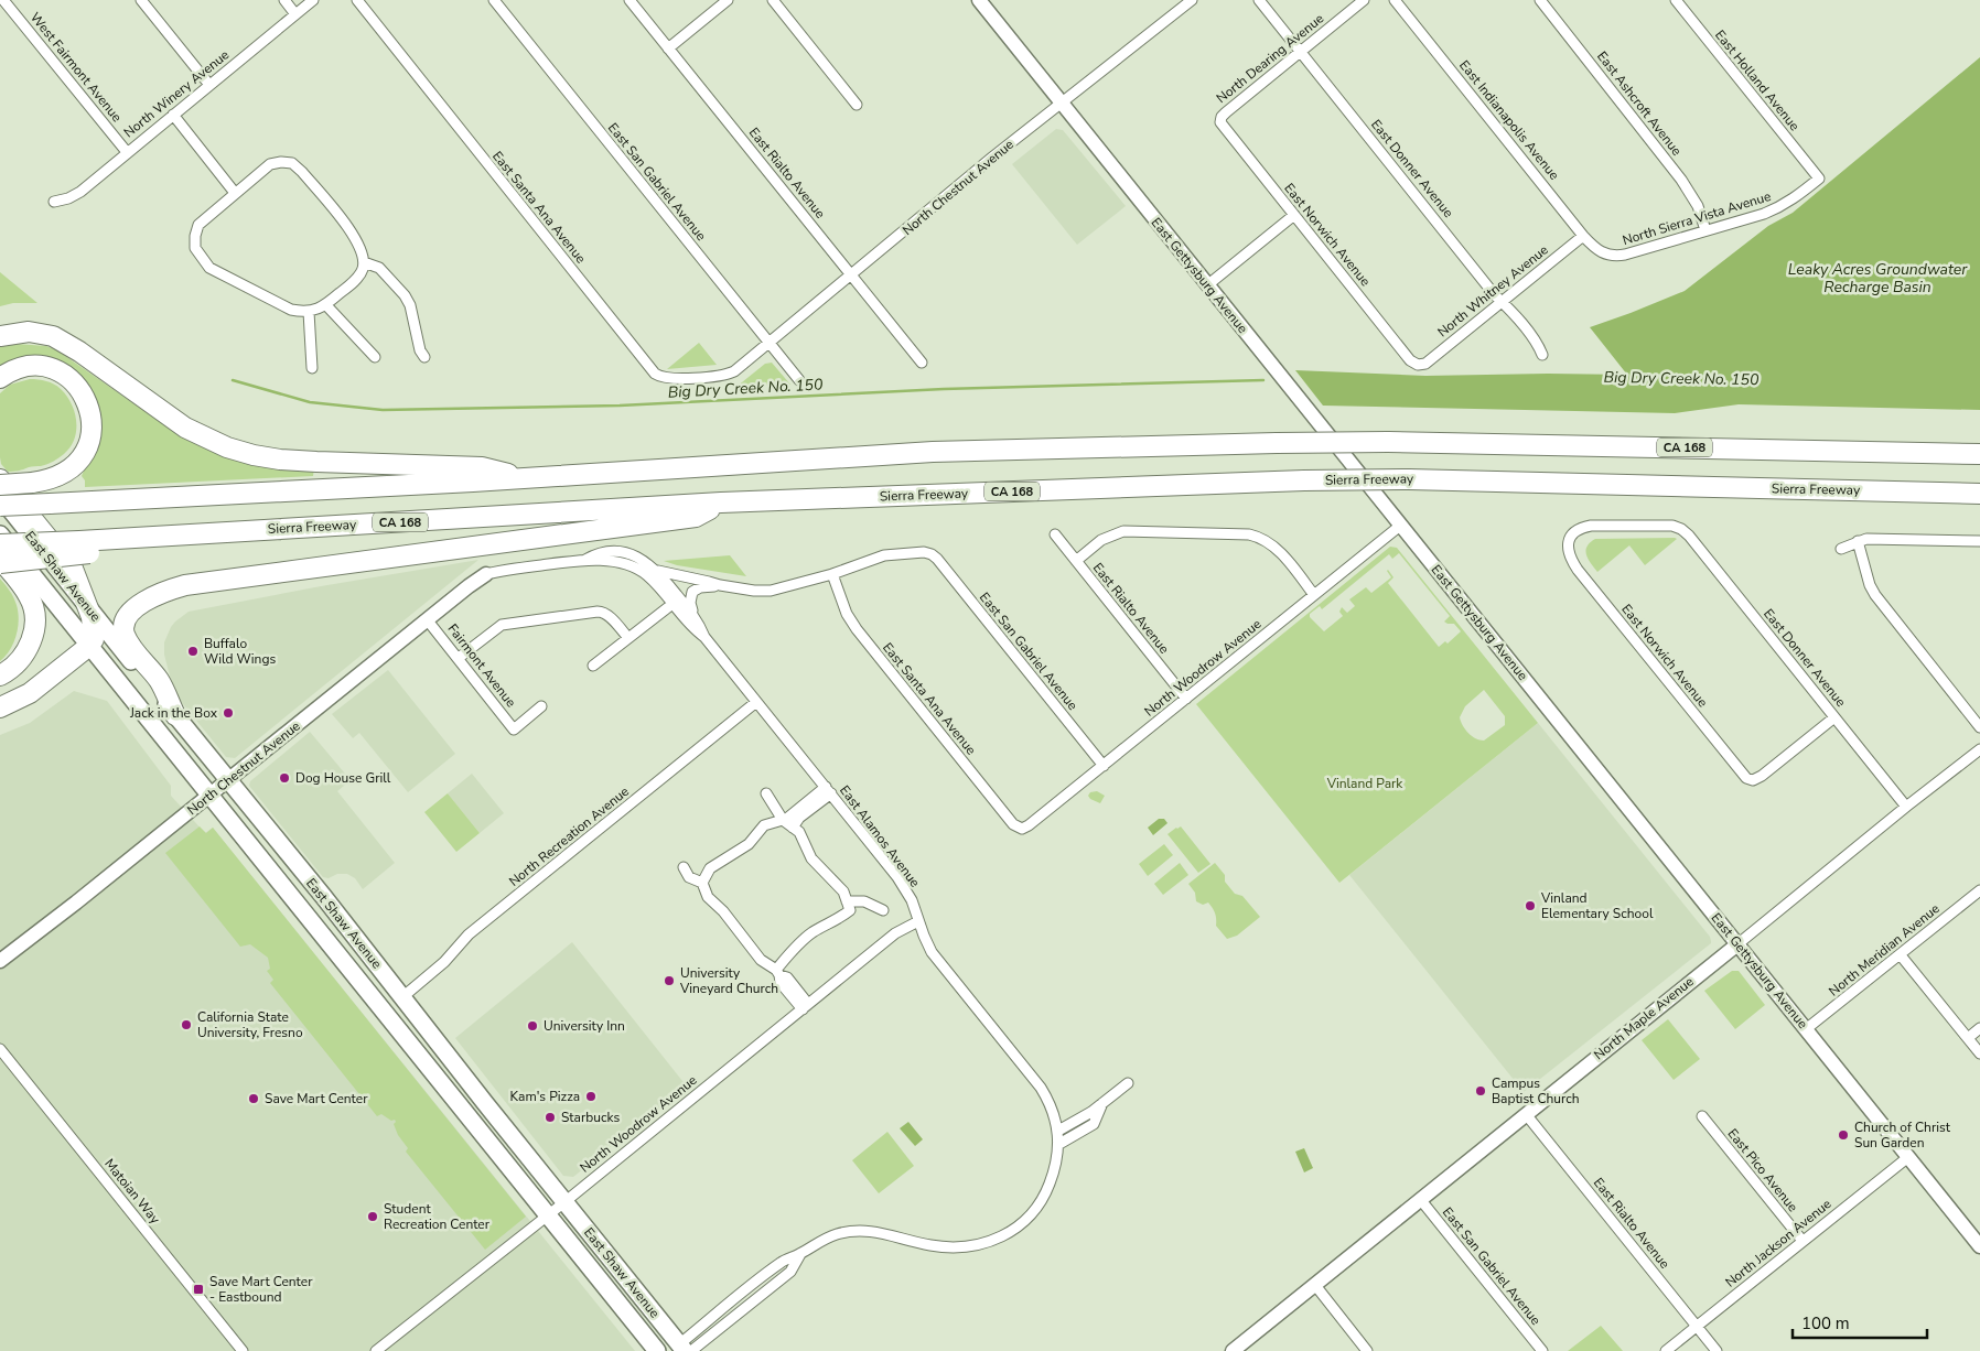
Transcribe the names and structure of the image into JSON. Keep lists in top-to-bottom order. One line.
{"streets":{"highway":["CA 168","Sierra Freeway"],"main road":["East Shaw Avenue"],"street":["North Dearing Avenue","West Fairmont Avenue","East Holland Avenue","North Winery Avenue","East Ashcroft Avenue","East Indianapolis Avenue","East Donner Avenue","East Rialto Avenue","East San Gabriel Avenue","North Chestnut Avenue","East Santa Ana Avenue","North Sierra Vista Avenue","East Norwich Avenue","East Gettysburg Avenue","North Whitney Avenue","Fairmont Avenue","North Woodrow Avenue","North Recreation Avenue","East Alamos Avenue","North Meridian Avenue","North Maple Avenue","East Pico Avenue","Matoian Way","North Jackson Avenue"]},"crossings":[["North Dearing Avenue","East Donner Avenue"],["North Dearing Avenue","East Norwich Avenue"],["West Fairmont Avenue","North Winery Avenue"],["East Holland Avenue","North Sierra Vista Avenue"],["East Ashcroft Avenue","North Sierra Vista Avenue"],["East Indianapolis Avenue","North Sierra Vista Avenue"],["East Indianapolis Avenue","North Whitney Avenue"],["East Donner Avenue","East Norwich Avenue"],["East Donner Avenue","North Whitney Avenue"],["East Donner Avenue","North Maple Avenue"],["East Rialto Avenue","North Chestnut Avenue"],["East Rialto Avenue","North Woodrow Avenue"],["East Rialto Avenue","North Maple Avenue"],["East Rialto Avenue","North Jackson Avenue"],["East San Gabriel Avenue","North Chestnut Avenue"],["East San Gabriel Avenue","East Santa Ana Avenue"],["East San Gabriel Avenue","North Woodrow Avenue"],["East San Gabriel Avenue","North Maple Avenue"],["North Chestnut Avenue","East Santa Ana Avenue"],["North Chestnut Avenue","East Gettysburg Avenue"],["North Chestnut Avenue","East Shaw Avenue"],["North Chestnut Avenue","Fairmont Avenue"],["East Santa Ana Avenue","North Woodrow Avenue"],["East Norwich Avenue","North Whitney Avenue"],["East Gettysburg Avenue","North Woodrow Avenue"],["East Gettysburg Avenue","North Meridian Avenue"],["East Gettysburg Avenue","North Maple Avenue"],["East Gettysburg Avenue","North Jackson Avenue"],["East Shaw Avenue","North Woodrow Avenue"],["East Shaw Avenue","North Recreation Avenue"],["East Shaw Avenue","East Alamos Avenue"],["North Woodrow Avenue","East Alamos Avenue"],["North Recreation Avenue","East Alamos Avenue"],["East Pico Avenue","North Jackson Avenue"]],"water":["Leaky Acres Groundwater Recharge Basin","Big Dry Creek No. 150"],"parks":["Vinland Park"],"places":{"other":["Buffalo Wild Wings","Jack in the Box","Dog House Grill","Vinland Elementary School","University Vineyard Church","California State University, Fresno","University Inn","Campus Baptist Church","Kam's Pizza","Save Mart Center","Starbucks","Church of Christ Sun Garden","Student Recreation Center"],"transit":["Save Mart Center - Eastbound"]},"scale_bar":"100 m"}
